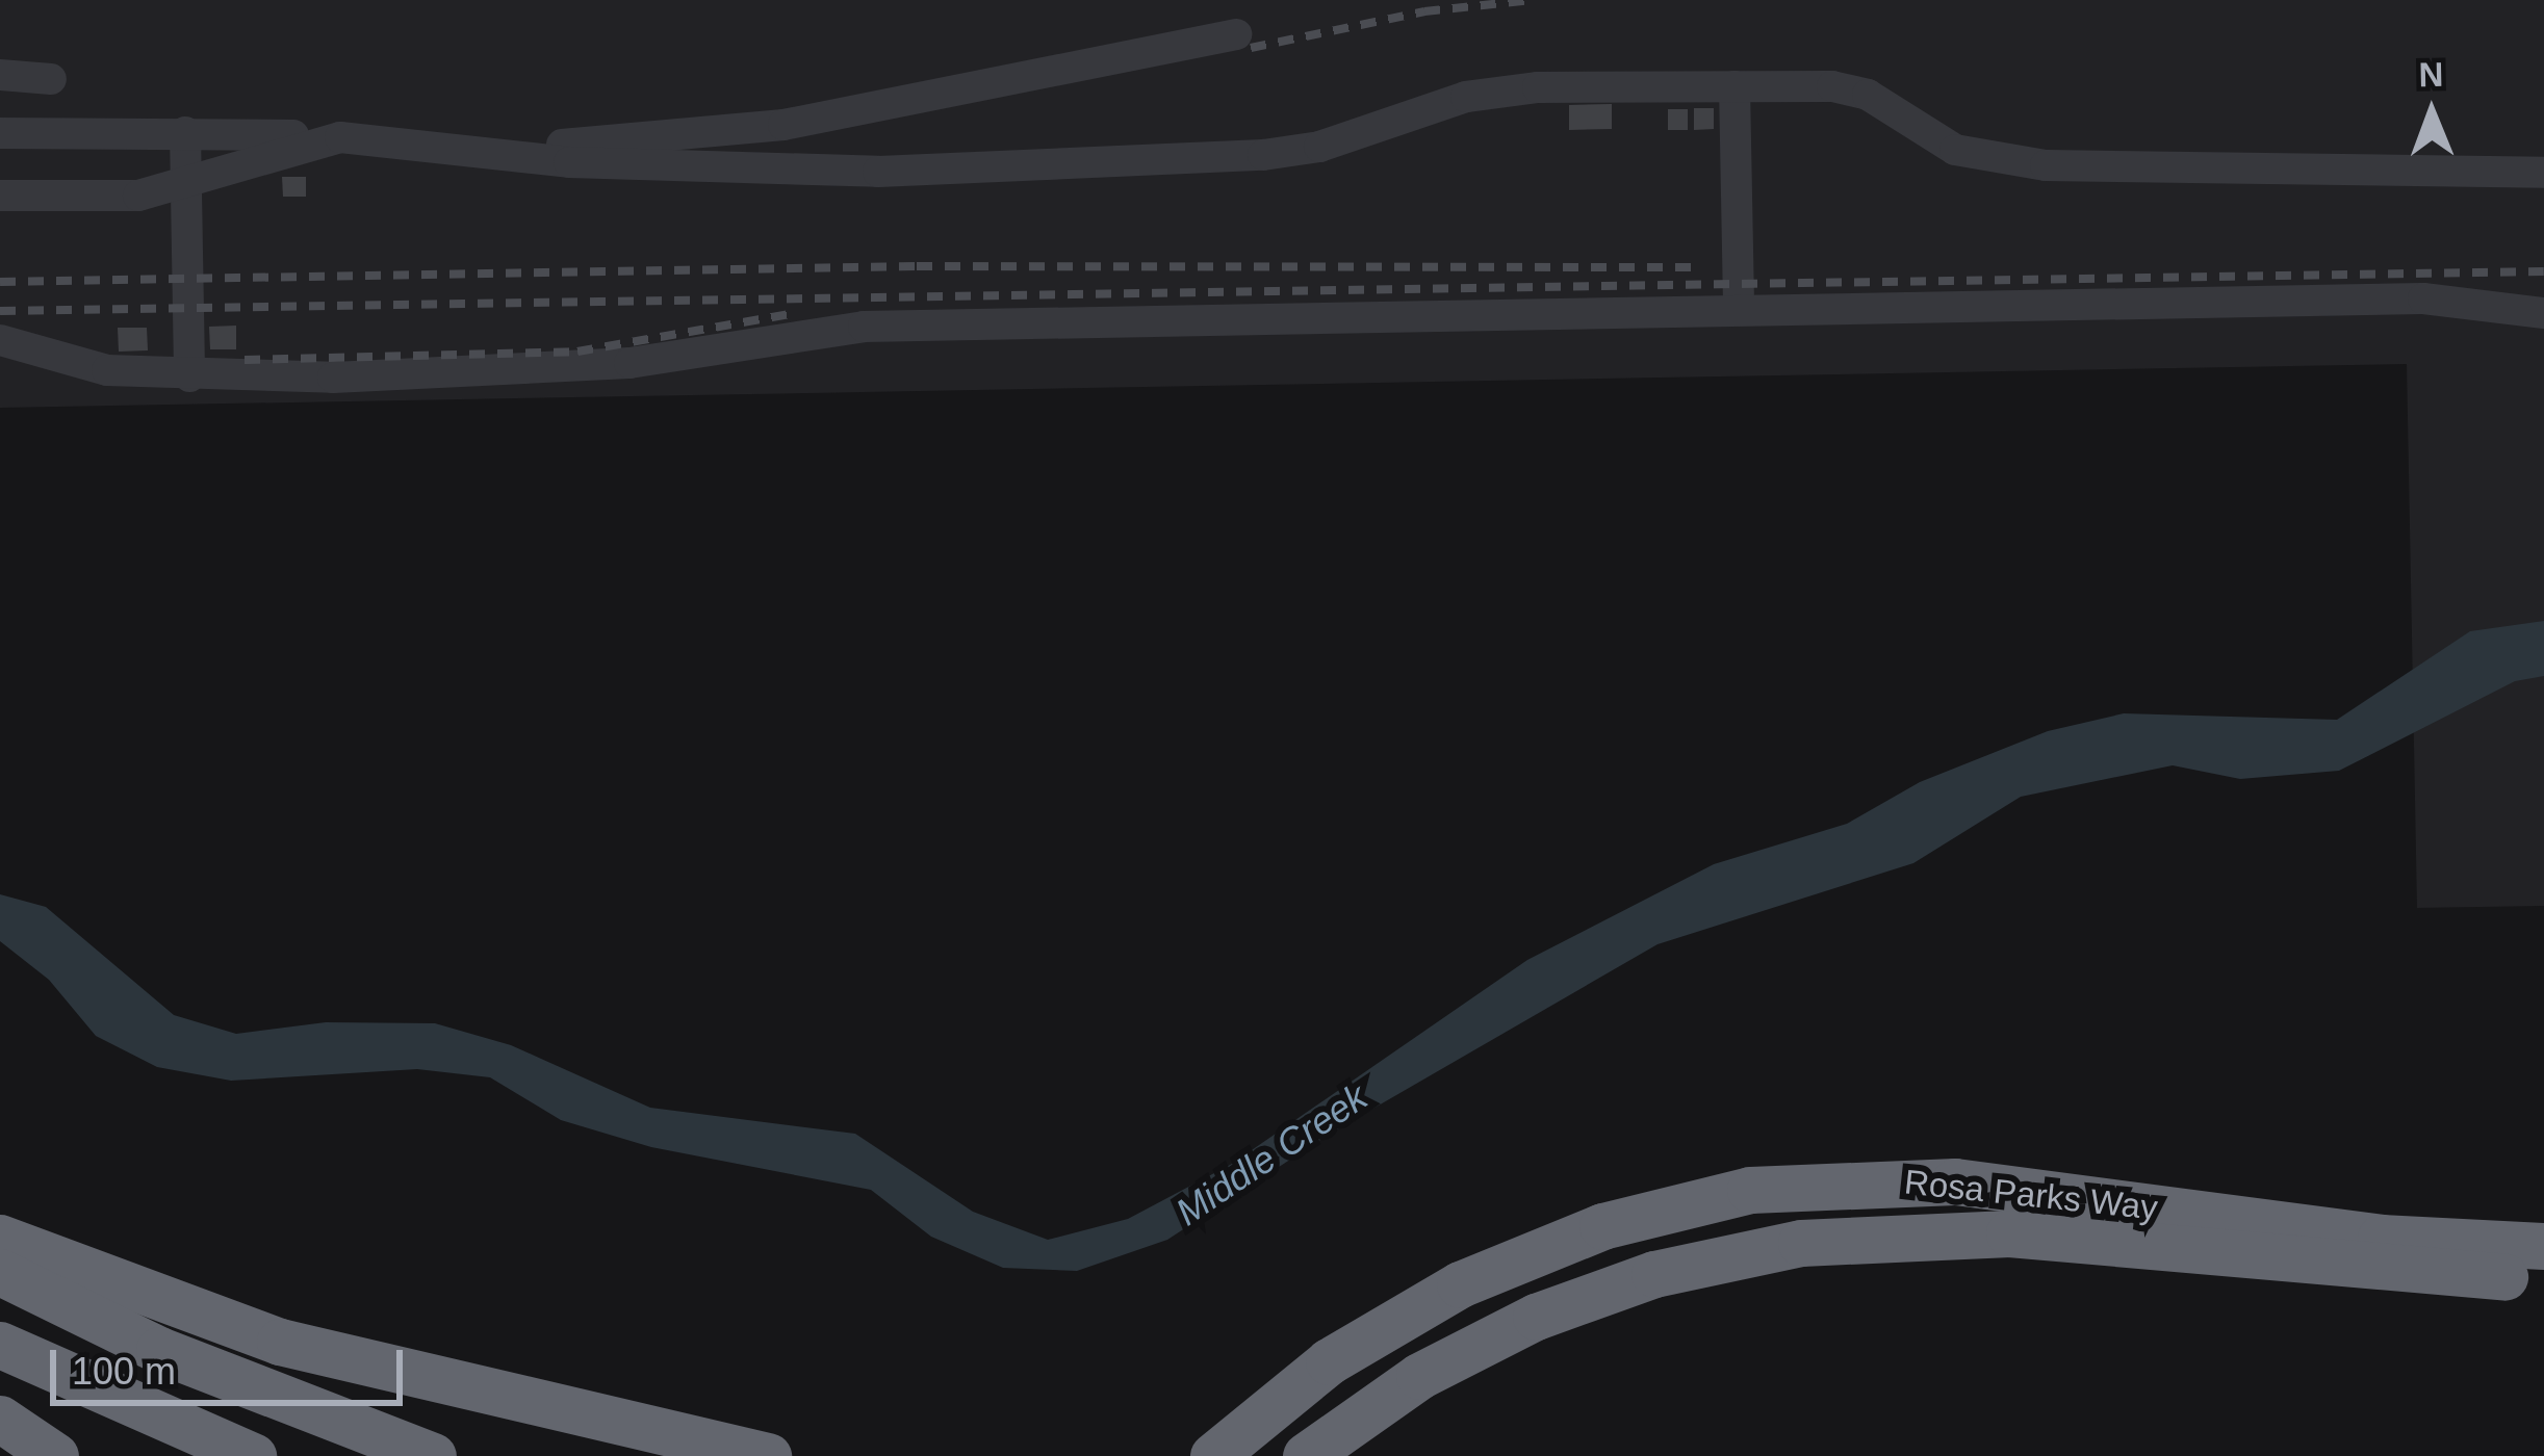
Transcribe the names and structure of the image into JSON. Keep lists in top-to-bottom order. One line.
{"streets":{"highway":["Rosa Parks Way"]},"water":["Middle Creek"],"scale_bar":"100 m","north":"top"}
